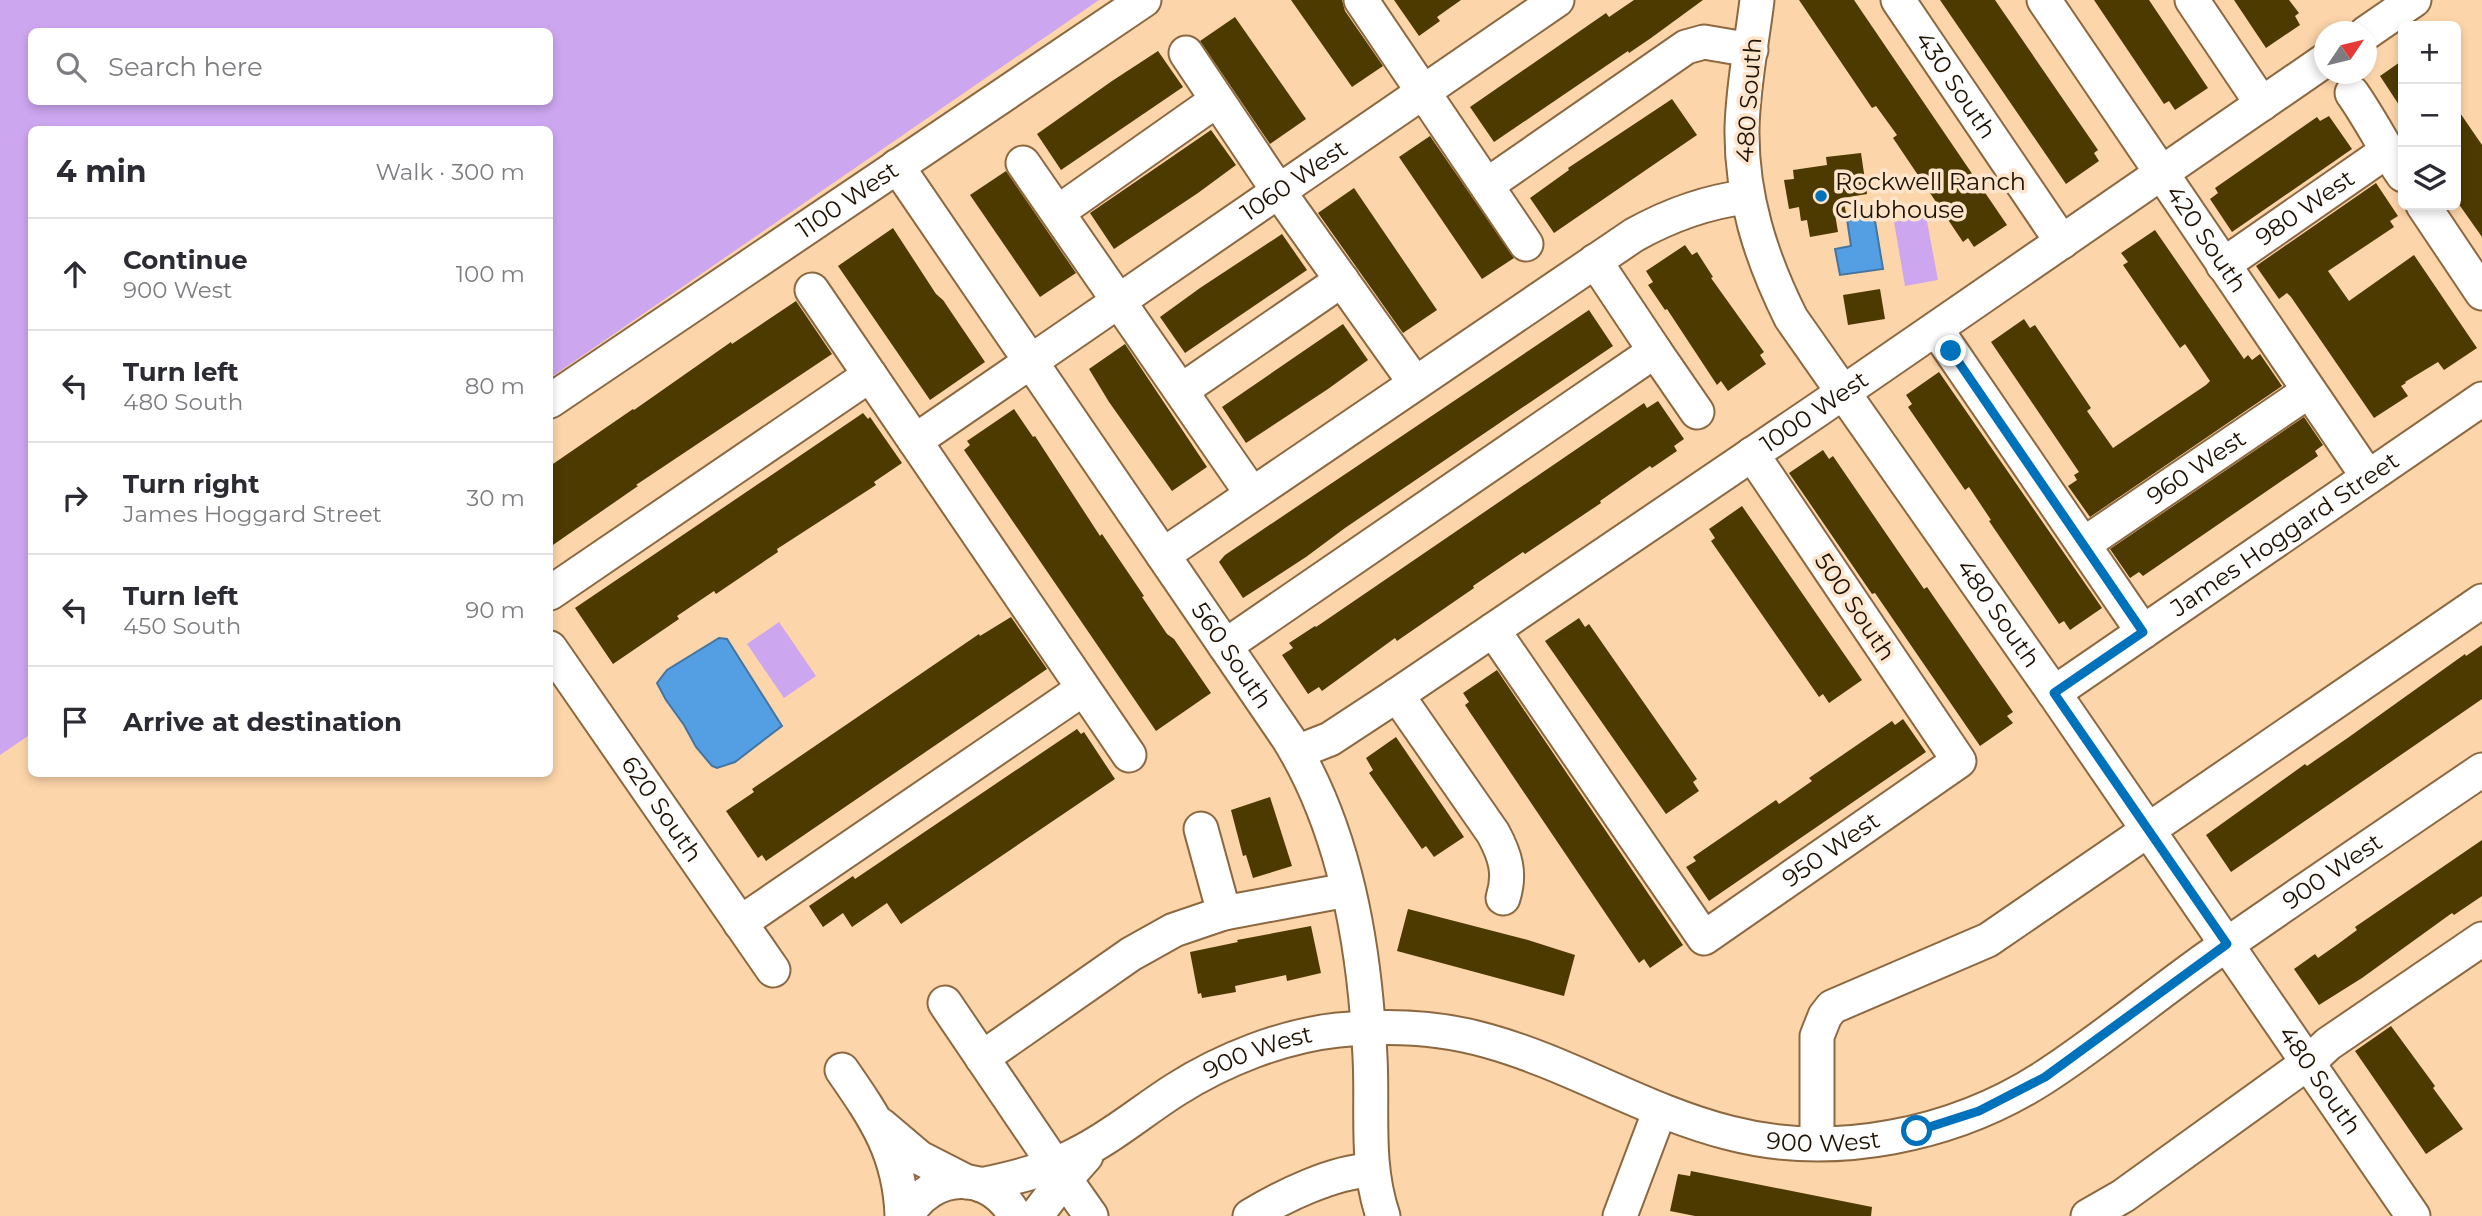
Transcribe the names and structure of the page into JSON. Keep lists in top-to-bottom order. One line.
{"streets":{"street":["430 South","480 South","1060 West","1100 West","980 West","420 South","1000 West","960 West","James Hoggard Street","500 South","560 South","620 South","950 West","900 West"]},"crossings":[["430 South","1000 West"],["480 South","1000 West"],["480 South","James Hoggard Street"],["480 South","900 West"],["1060 West","560 South"],["1100 West","560 South"],["980 West","420 South"],["420 South","1000 West"],["420 South","960 West"],["420 South","James Hoggard Street"],["1000 West","500 South"],["1000 West","560 South"],["1000 West","950 West"],["500 South","950 West"],["560 South","900 West"]],"places":["Rockwell Ranch Clubhouse"],"north":"top right","page":{"map_buttons":["+","−"],"search":"Search here","heading":["4 min","Walk · 300 m"],"list":[["Continue","900 West","100 m"],["Turn left","480 South","80 m"],["Turn right","James Hoggard Street","30 m"],["Turn left","450 South","90 m"],"Arrive at destination"]}}
